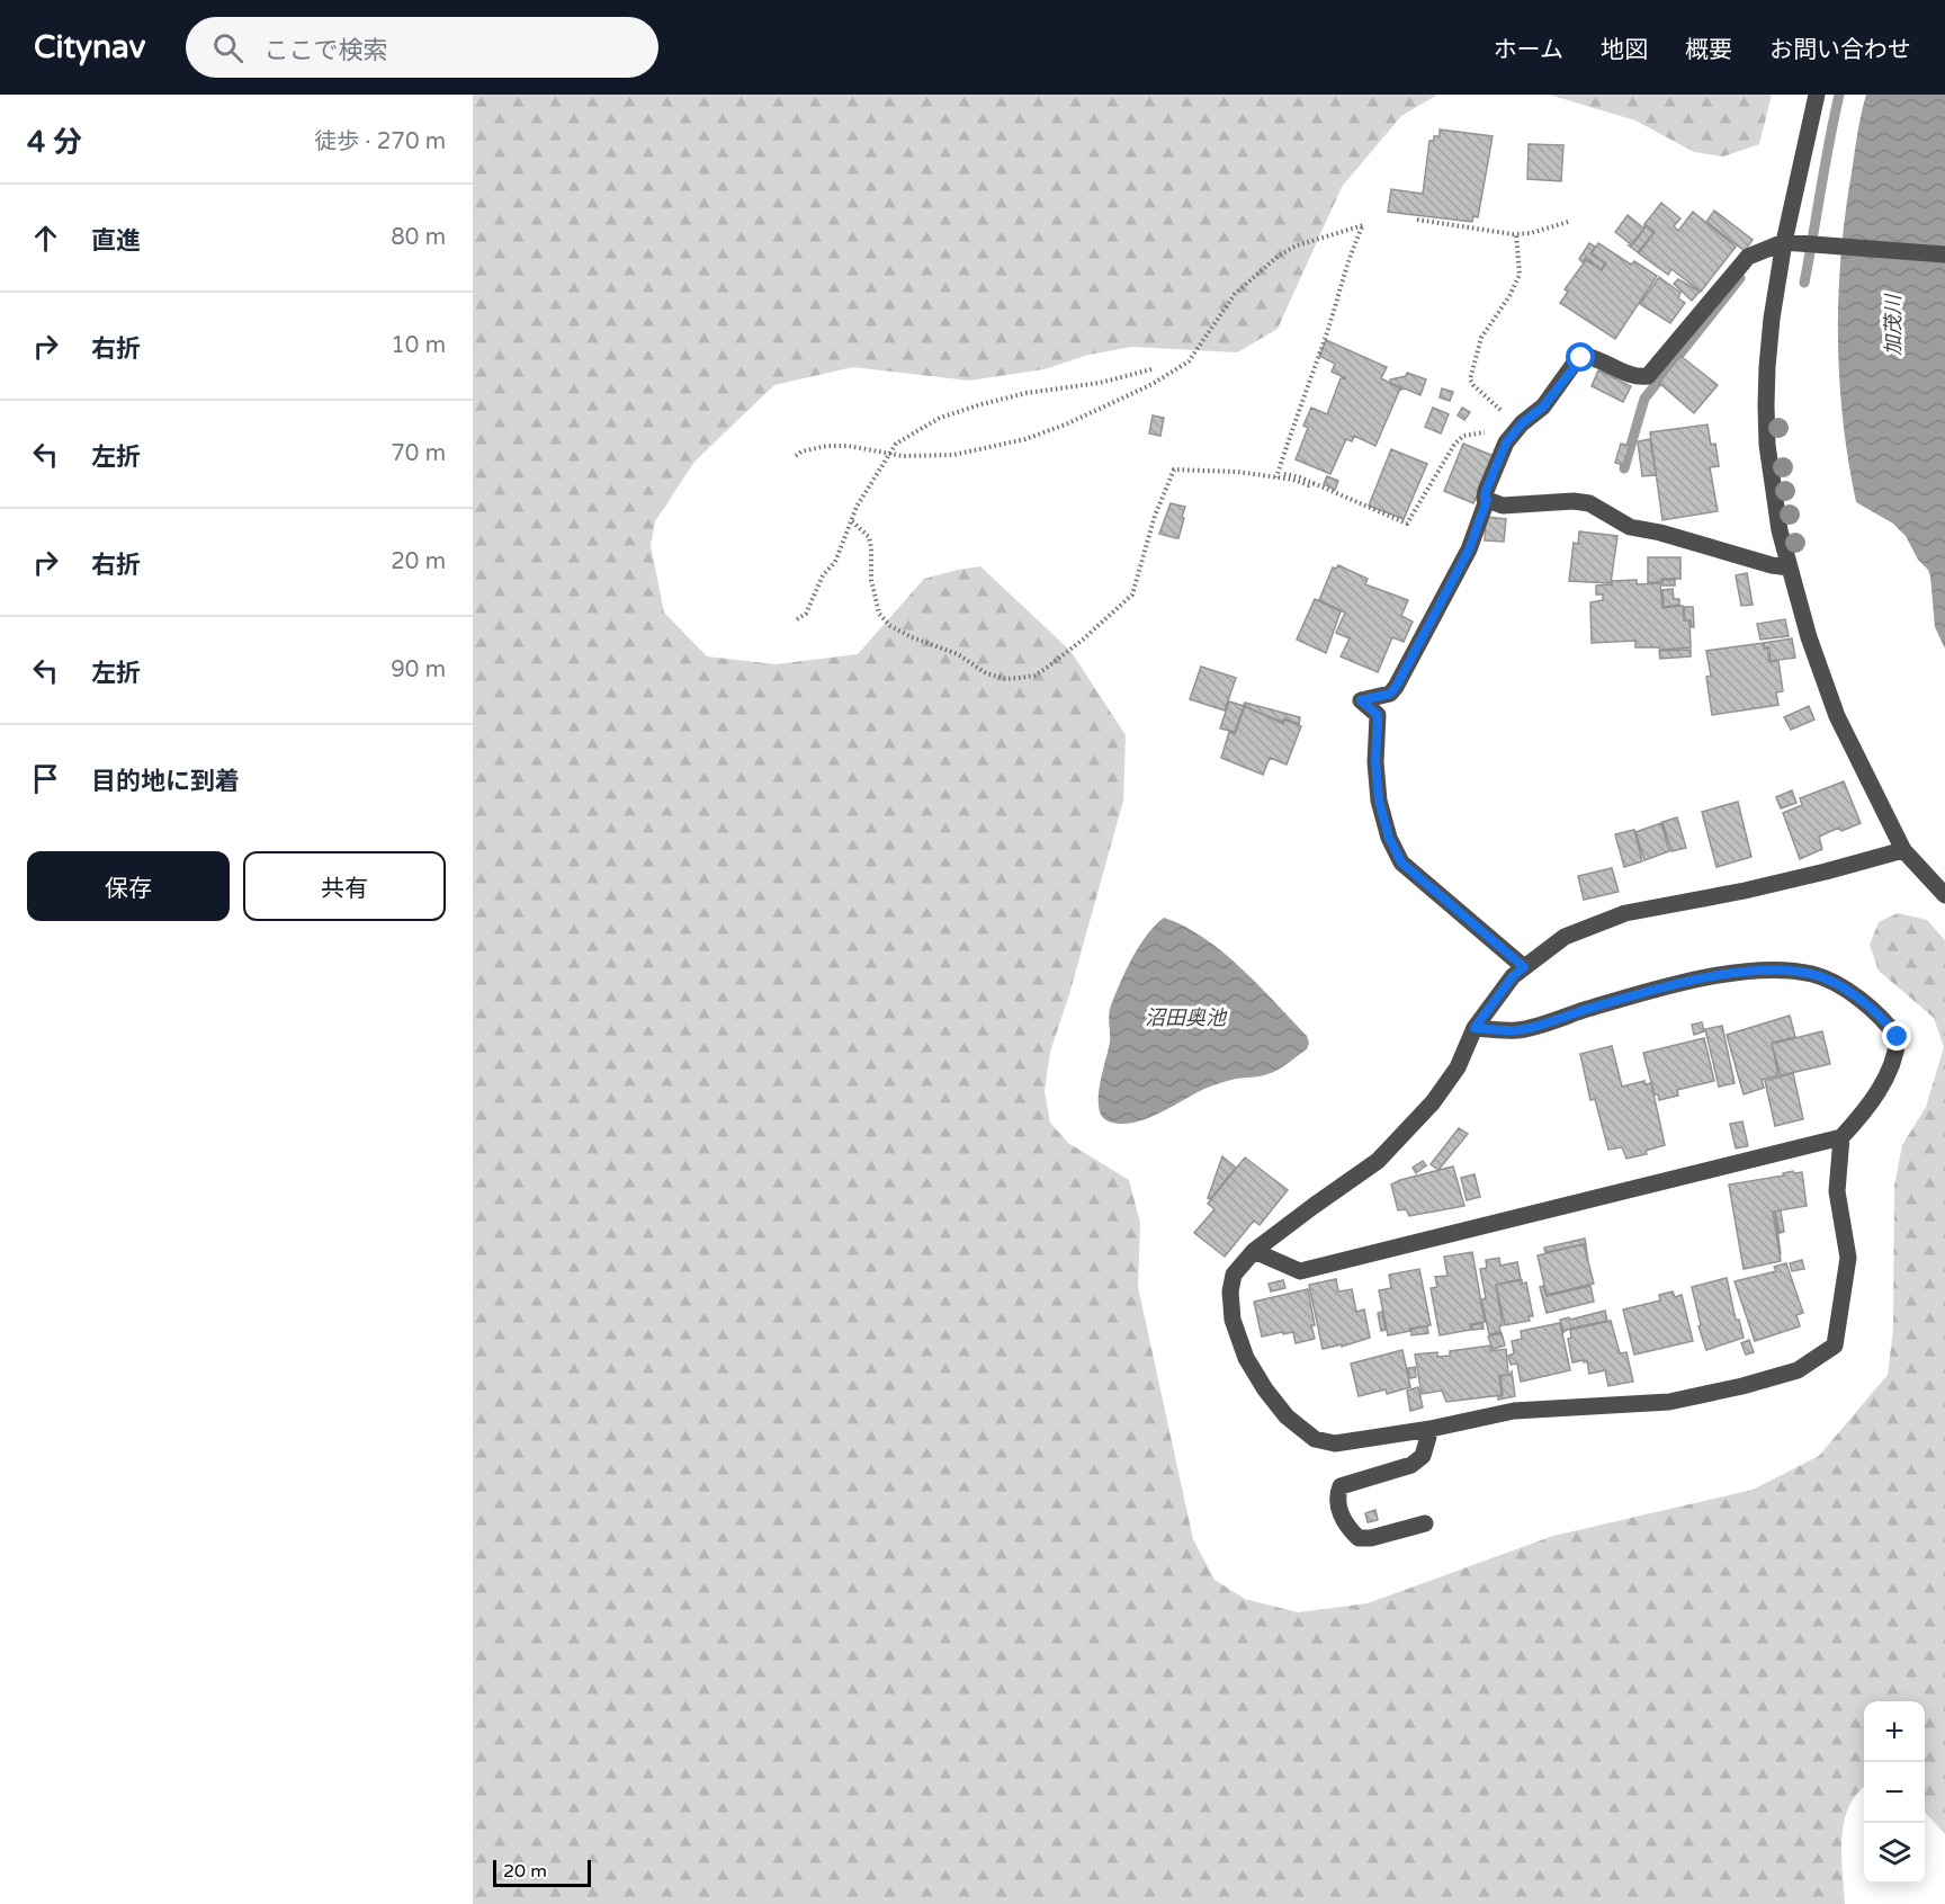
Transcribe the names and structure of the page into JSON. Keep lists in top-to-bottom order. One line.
{"water":["加茂川","沼田奥池"],"scale_bar":"20 m","page":{"header":"Citynav","search":"ここで検索","nav":["ホーム","地図","概要","お問い合わせ"],"heading":["4 分","徒歩 · 270 m"],"list":[["直進","80 m"],["右折","10 m"],["左折","70 m"],["右折","20 m"],["左折","90 m"],"目的地に到着"],"buttons":["保存","共有"],"map_buttons":["+","−"],"scale":"20 m"}}
